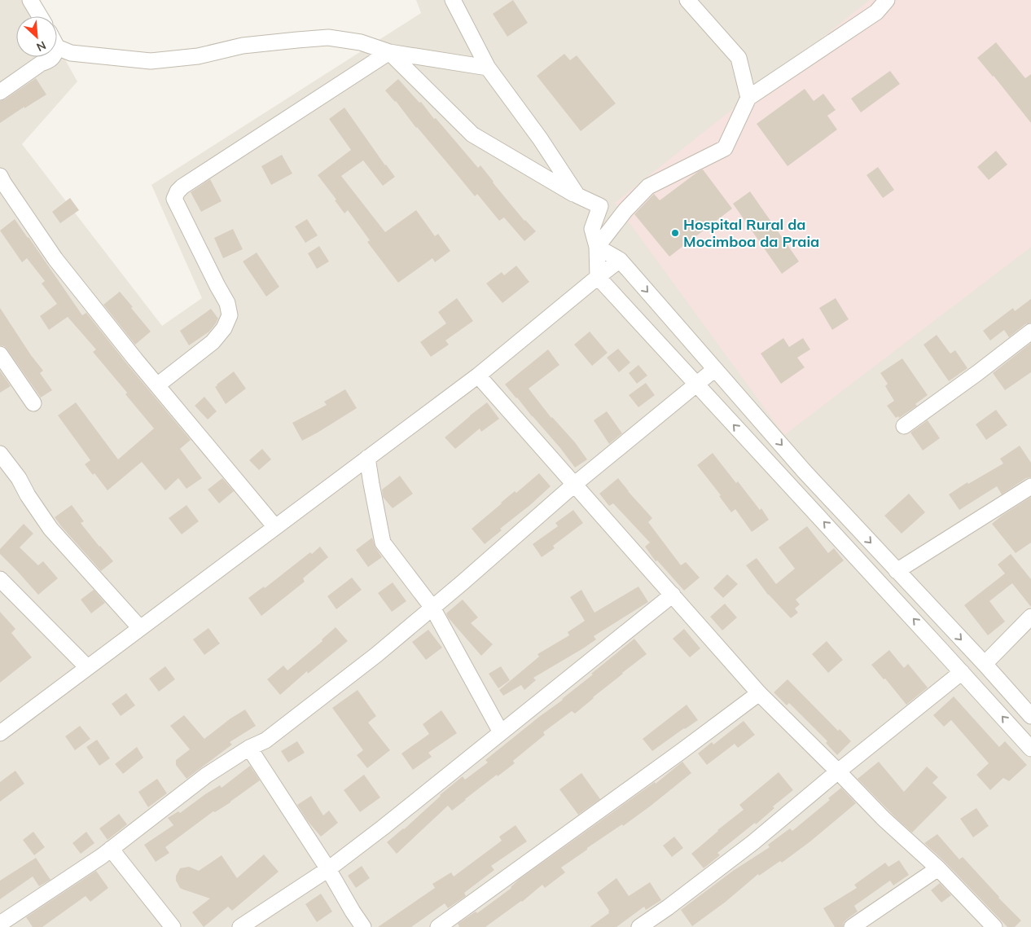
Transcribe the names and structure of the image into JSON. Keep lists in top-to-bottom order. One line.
{"places":["Hospital Rural da Mocimboa da Praia"],"north":"bottom right"}
